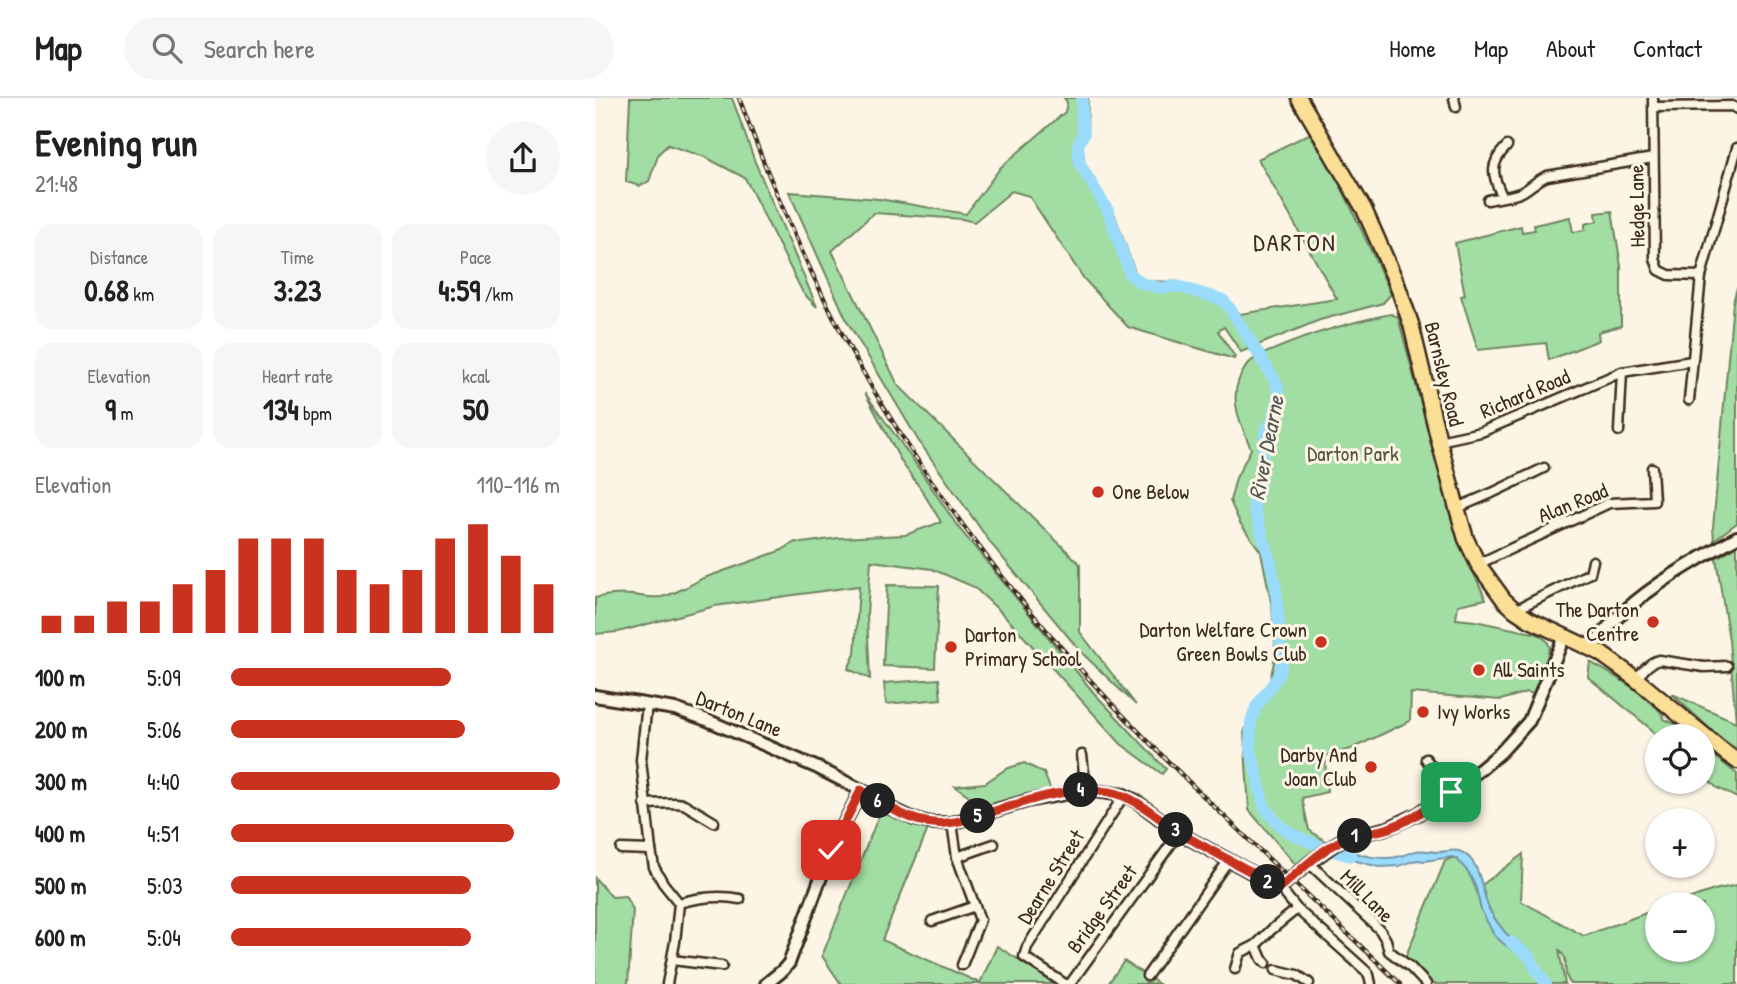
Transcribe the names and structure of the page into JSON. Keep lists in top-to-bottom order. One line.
{"streets":{"highway":["Barnsley Road"],"main road":["Darton Lane"],"street":["Hedge Lane","Richard Road","Alan Road","Dearne Street","Mill Lane","Bridge Street"]},"crossings":[["Barnsley Road","Richard Road"],["Barnsley Road","Alan Road"],["Dearne Street","Bridge Street"]],"districts":["DARTON"],"water":["River Dearne"],"parks":["Darton Park"],"places":["One Below","The Darton Centre","Darton Welfare Crown Green Bowls Club","Darton Primary School","All Saints","Ivy Works","Darby And Joan Club"],"page":{"header":"Map","search":"Search here","nav":["Home","Map","About","Contact"],"heading":["Evening run","21:48"],"stats":[["Distance","0.68 km"],["Time","3:23"],["Pace","4:59 /km"],["Elevation","9 m"],["Heart rate","134 bpm"],["kcal","50"]],"chart":["Elevation","110–116 m"],"list":[{"name":"100 m","note":"5:09"},{"name":"200 m","note":"5:06"},{"name":"300 m","note":"4:40"},{"name":"400 m","note":"4:51"},{"name":"500 m","note":"5:03"},{"name":"600 m","note":"5:04"}],"map_buttons":["+","−"],"pins":["4","6","5","3","1","2"]}}
